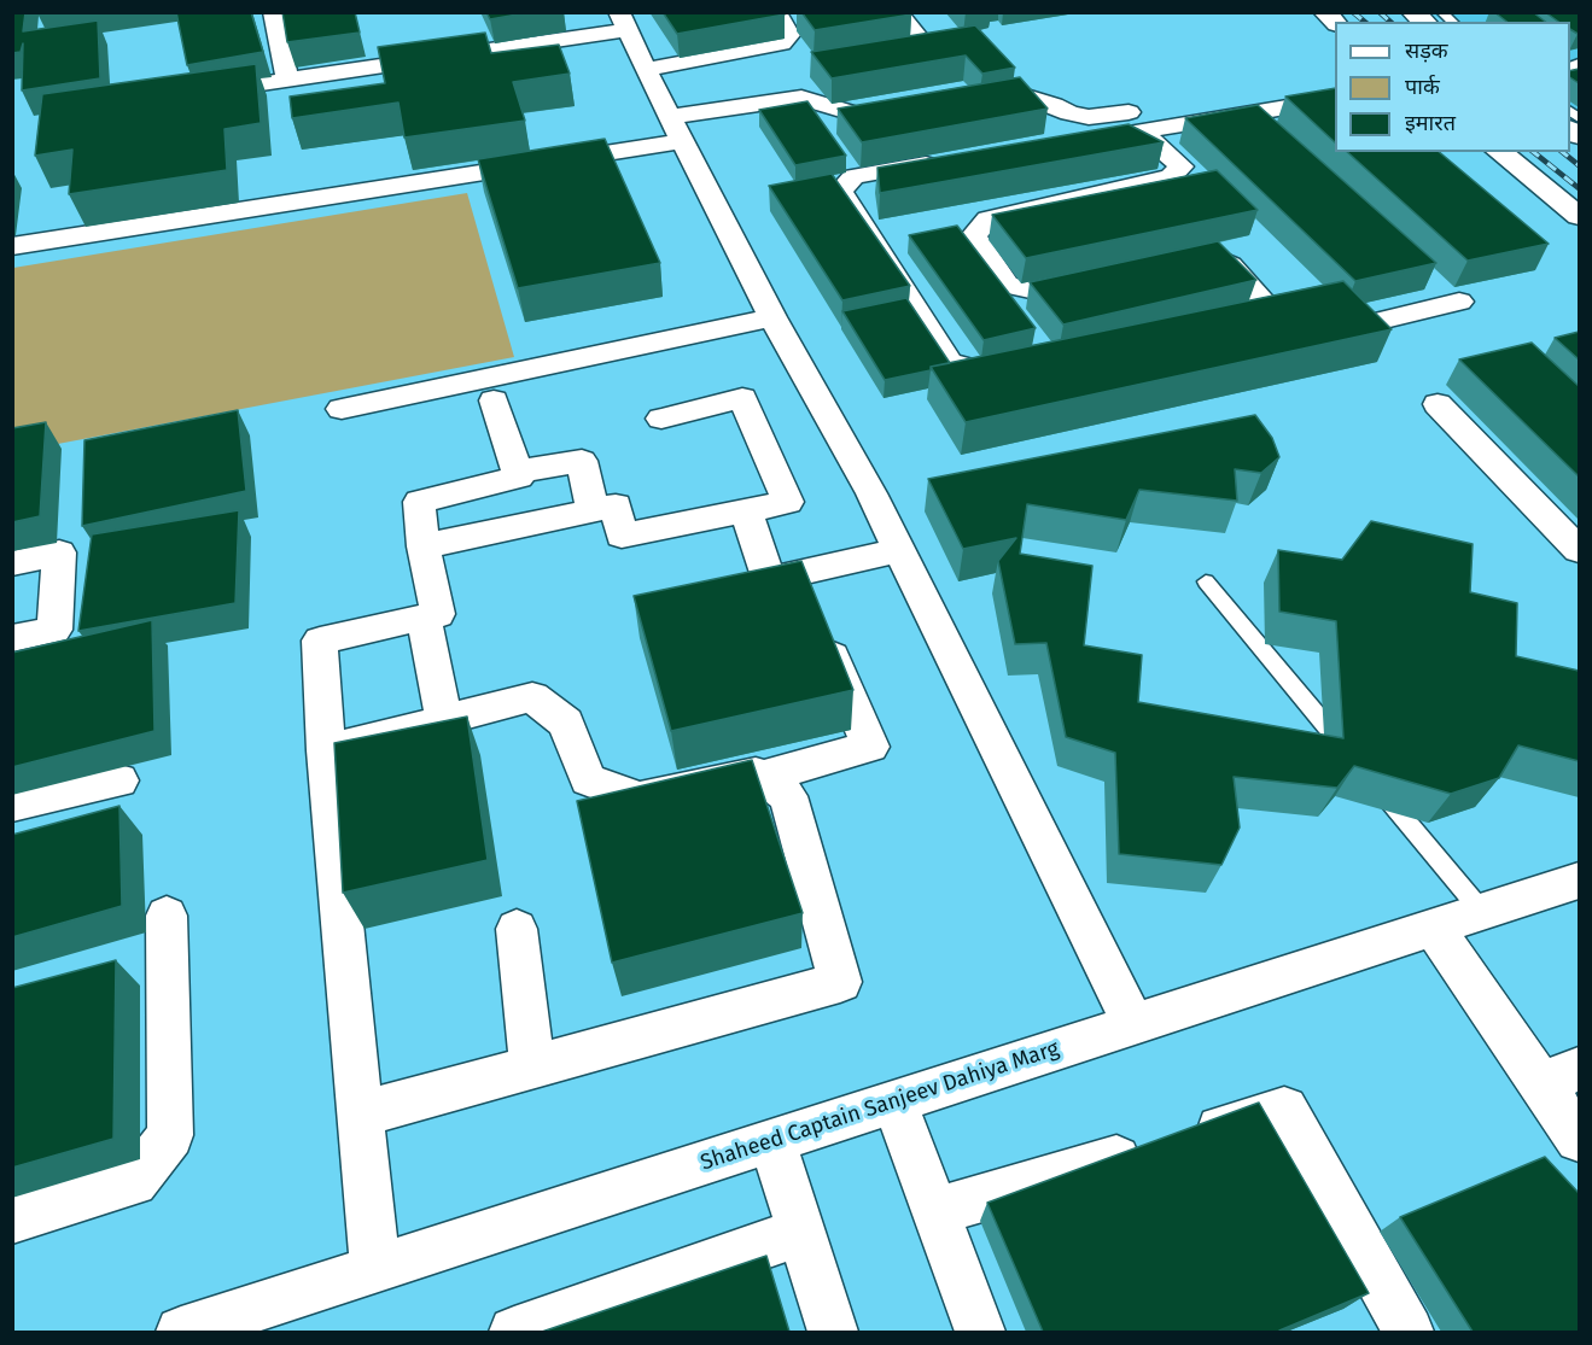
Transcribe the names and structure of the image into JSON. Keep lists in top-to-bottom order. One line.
{"streets":{"street":["Shaheed Captain Sanjeev Dahiya Marg"]},"legend":["सड़क","पार्क","इमारत"]}
